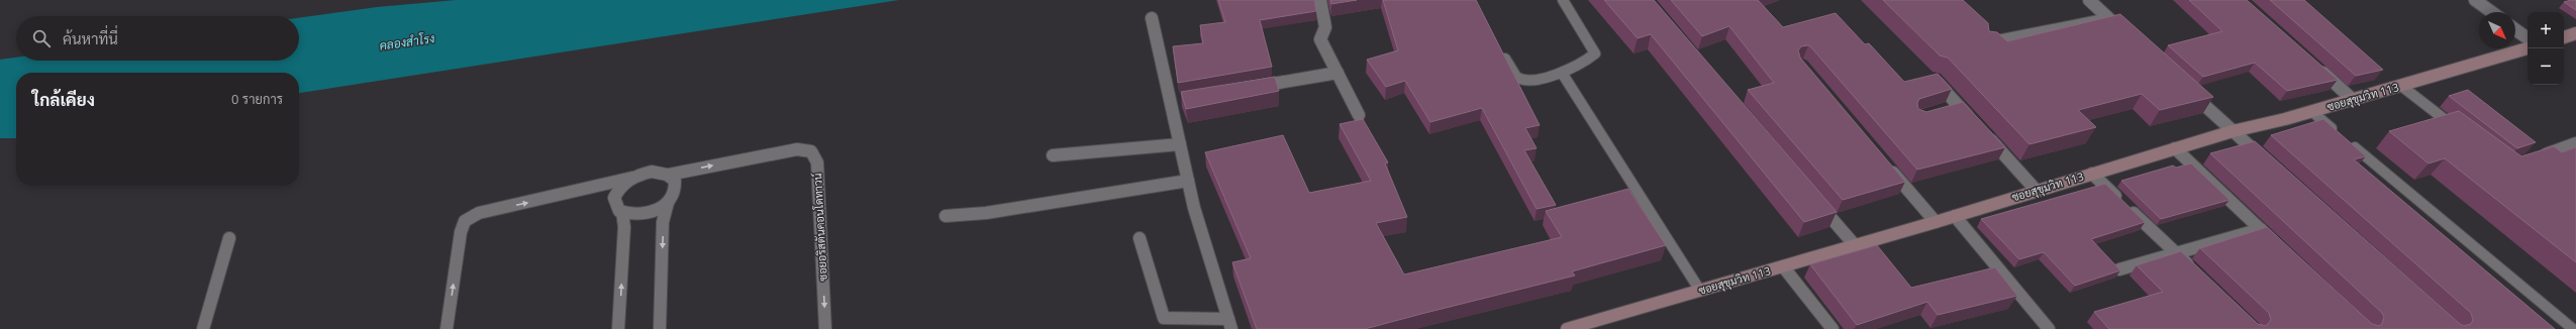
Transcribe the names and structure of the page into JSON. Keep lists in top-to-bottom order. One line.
{"streets":{"main road":["ซอยสุขุมวิท 113"],"street":["ซอยอริสตันคอนโดทาวน์"]},"water":["คลองสำโรง"],"north":"bottom right","page":{"map_buttons":["+","−"],"search":"ค้นหาที่นี่","heading":["ใกล้เคียง","0 รายการ"]}}
